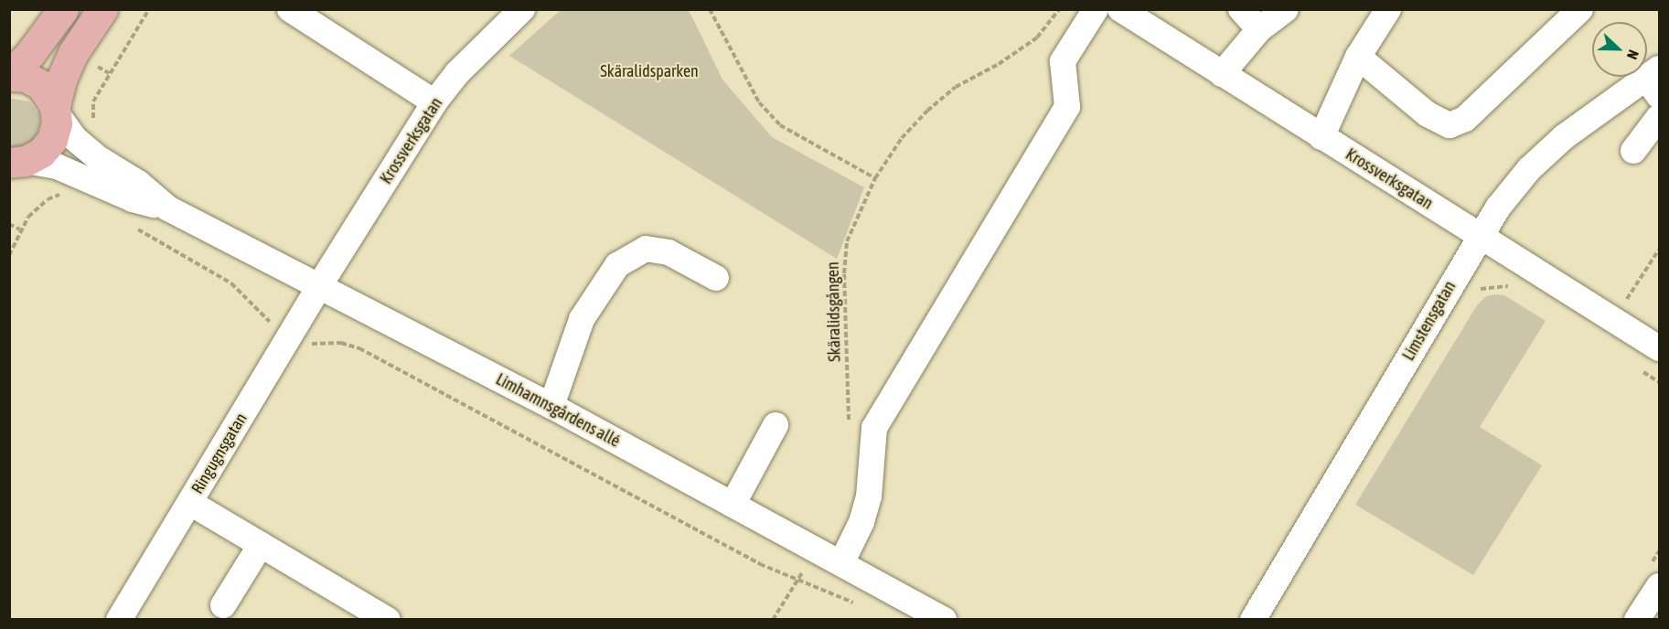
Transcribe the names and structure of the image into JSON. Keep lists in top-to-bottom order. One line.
{"streets":{"street":["Krossverksgatan","Limstensgatan","Limhamnsgårdens allé","Ringugnsgatan"],"path":["Skäralidsgången"]},"crossings":[["Krossverksgatan","Limstensgatan"],["Krossverksgatan","Limhamnsgårdens allé"],["Krossverksgatan","Ringugnsgatan"],["Limhamnsgårdens allé","Ringugnsgatan"]],"parks":["Skäralidsparken"],"north":"right"}
